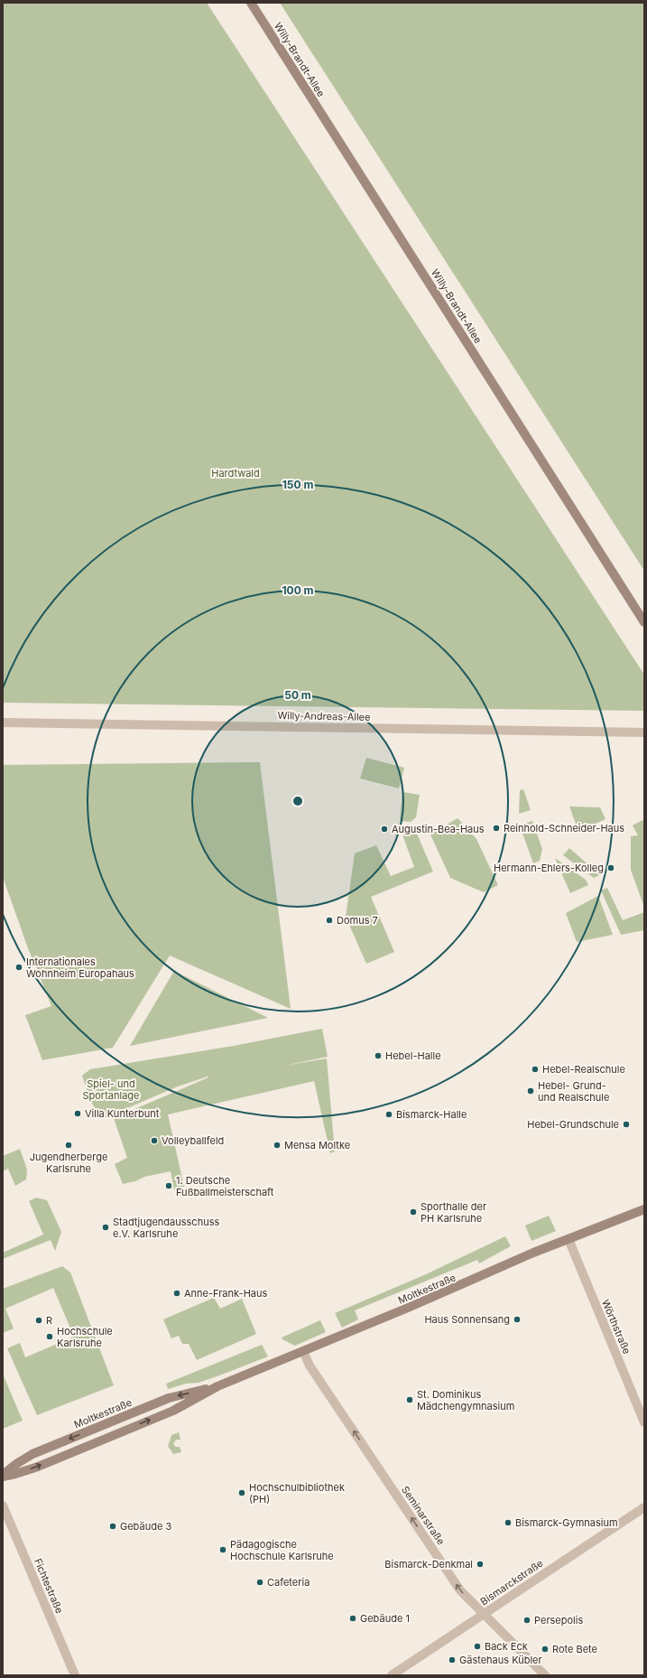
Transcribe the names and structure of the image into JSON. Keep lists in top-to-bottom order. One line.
{"streets":{"main road":["Willy-Brandt-Allee","Moltkestraße"],"street":["Willy-Andreas-Allee","Wörthstraße","Seminarstraße","Bismarckstraße","Fichtestraße"]},"crossings":[["Moltkestraße","Wörthstraße"],["Moltkestraße","Seminarstraße"],["Seminarstraße","Bismarckstraße"]],"one_way":["Seminarstraße"],"parks":["Hardtwald","Spiel- und Sportanlage"],"places":["Reinhold-Schneider-Haus","Augustin-Bea-Haus","Hermann-Ehlers-Kolleg","Domus 7","Internationales Wohnheim Europahaus","Hebel-Halle","Hebel-Realschule","Hebel- Grund- und Realschule","Villa Kunterbunt","Bismarck-Halle","Hebel-Grundschule","Volleyballfeld","Jugendherberge Karlsruhe","Mensa Moltke","1. Deutsche Fußballmeisterschaft","Sporthalle der PH Karlsruhe","Stadtjugendausschuss e.V. Karlsruhe","Anne-Frank-Haus","Haus Sonnensang","R","Hochschule Karlsruhe","St. Dominikus Mädchengymnasium","Hochschulbibliothek (PH)","Bismarck-Gymnasium","Gebäude 3","Pädagogische Hochschule Karlsruhe","Bismarck-Denkmal","Cafeteria","Gebäude 1","Persepolis","Back Eck","Rote Bete","Gästehaus Kübler"],"rings":["150 m","100 m","50 m"]}
